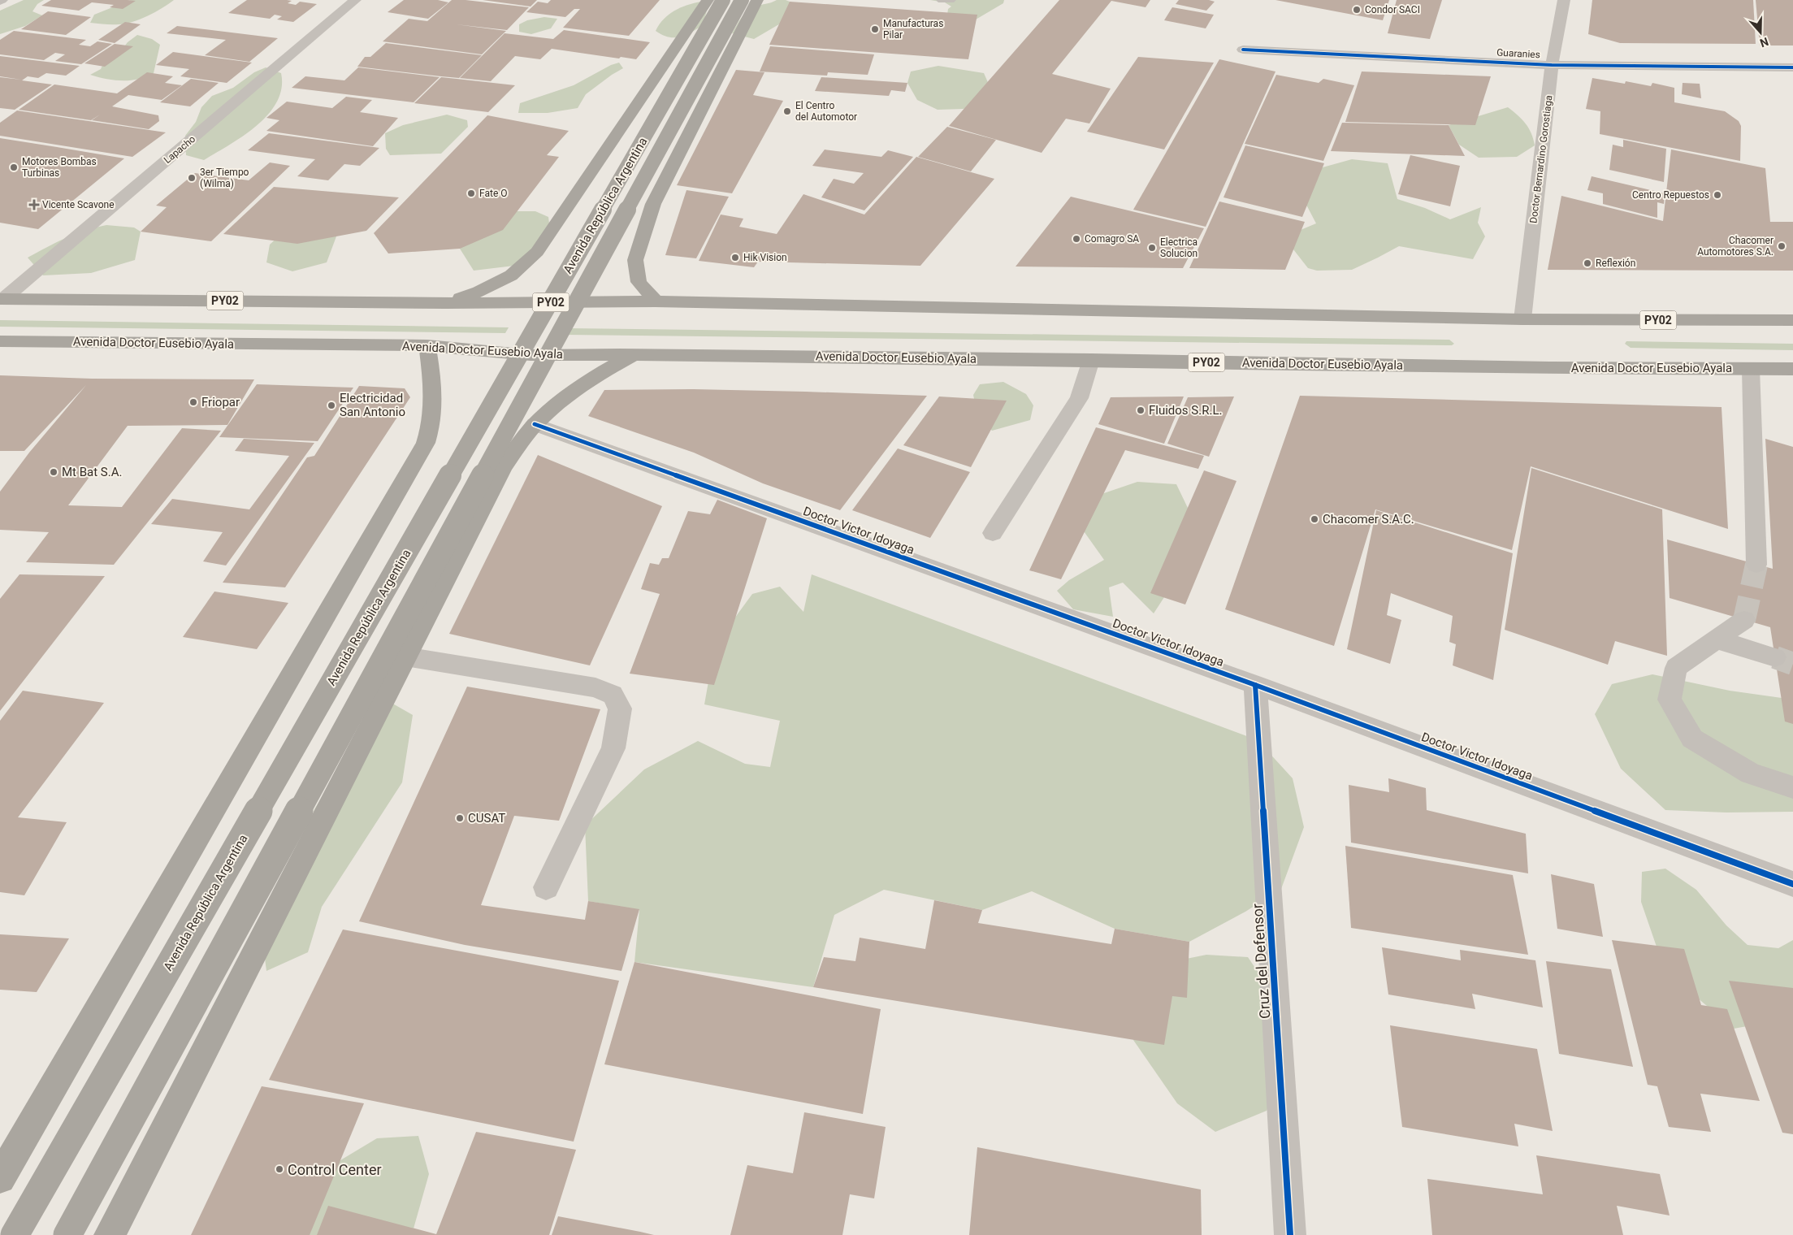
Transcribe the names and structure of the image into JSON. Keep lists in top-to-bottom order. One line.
{"streets":{"highway":["Avenida República Argentina","PY02","Avenida Doctor Eusebio Ayala"],"street":["Guaranies","Lapacho","Doctor Bernardino Gorostiaga","Doctor Victor Idoyaga","Cruz del Defensor"]},"crossings":[["Guaranies","Doctor Bernardino Gorostiaga"],["Lapacho","PY02"],["Doctor Bernardino Gorostiaga","PY02"],["Doctor Victor Idoyaga","Cruz del Defensor"]],"places":{"other":["Condor SACI","Manufacturas Pilar","El Centro del Automotor","Motores Bombas Turbinas","3er Tiempo (Wilma)","Fate O","Centro Repuestos","Comagro SA","Chacomer Automotores S.A.","Electrica Solucion","Hik Vision","Reflexión","Friopar","Electricidad San Antonio","Fluidos S.R.L.","Mt Bat S.A.","Chacomer S.A.C.","CUSAT","Control Center"],"health":["Vicente Scavone"]},"north":"bottom"}
